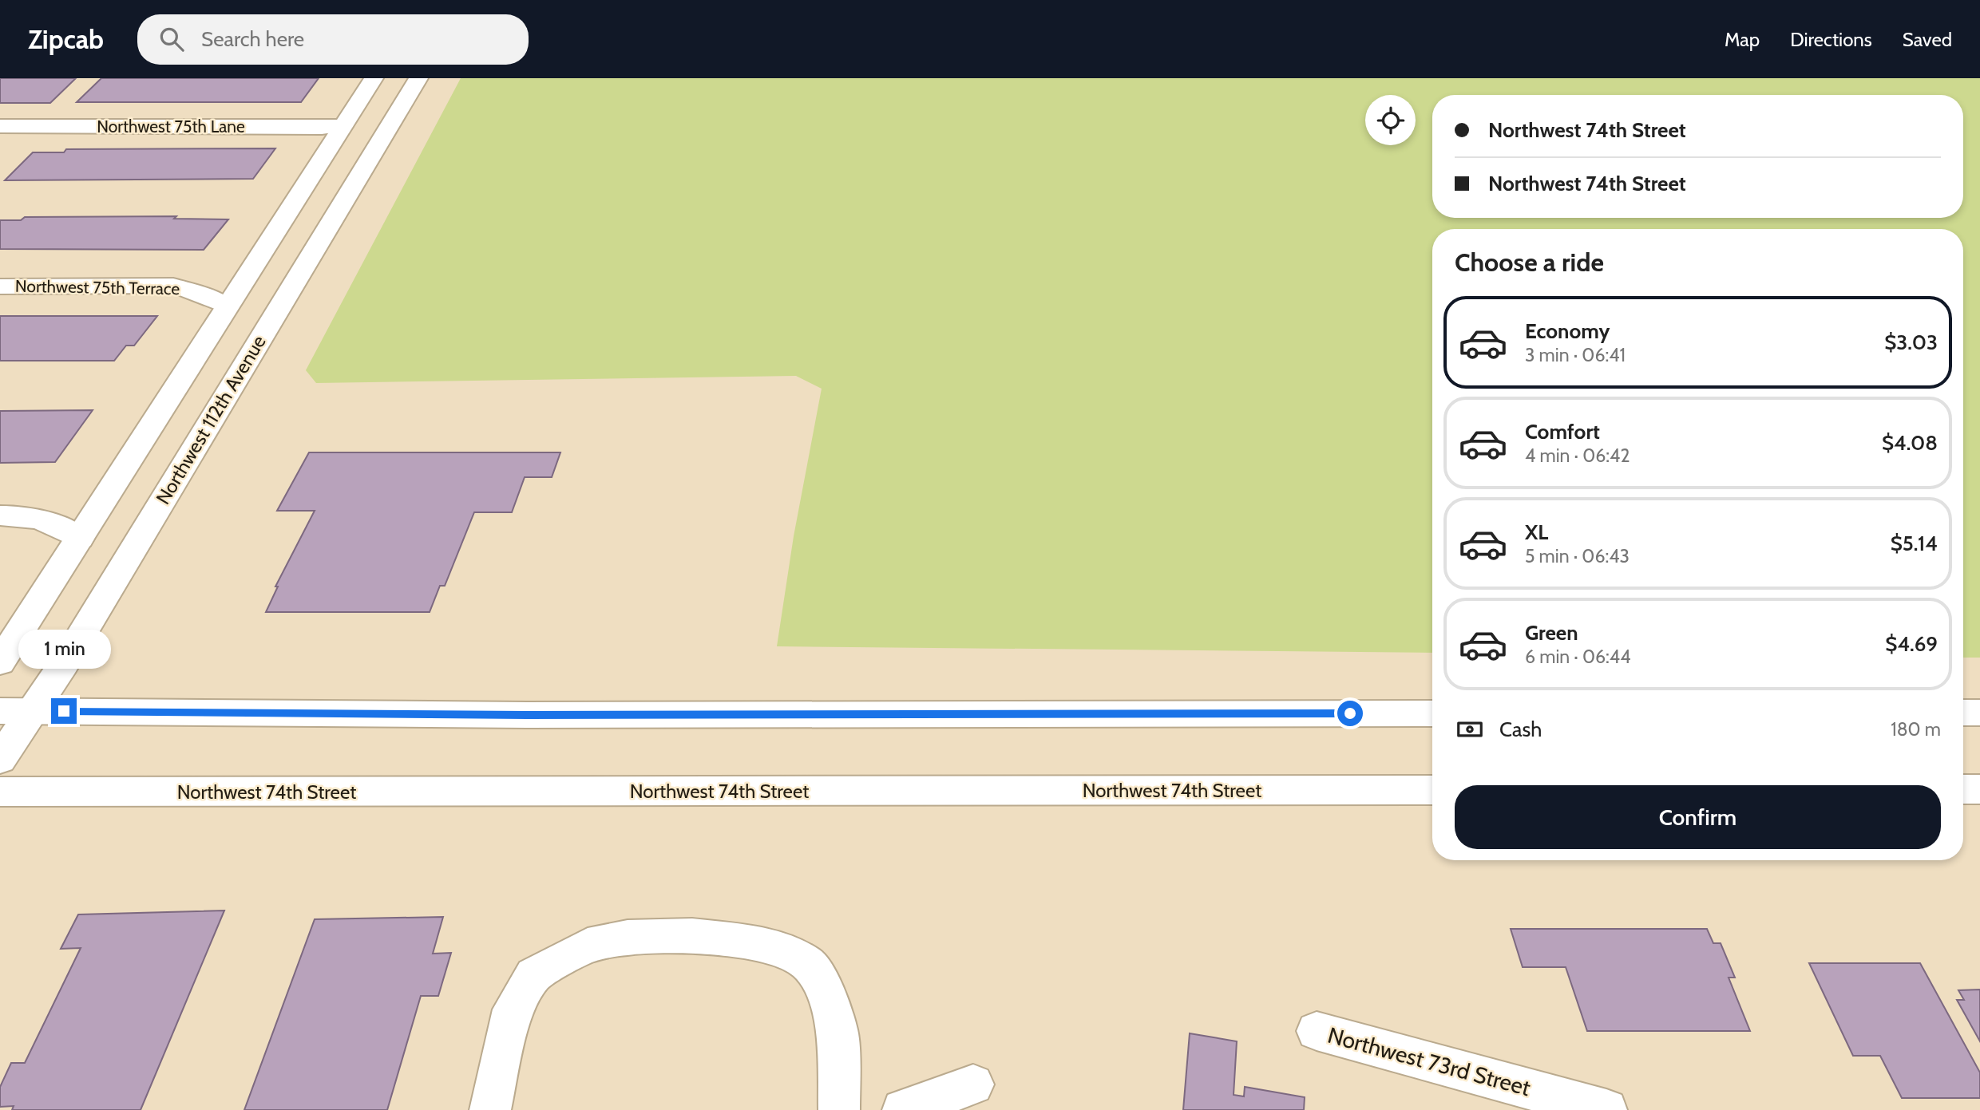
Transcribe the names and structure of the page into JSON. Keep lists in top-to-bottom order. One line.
{"streets":{"street":["Northwest 75th Lane","Northwest 75th Terrace","Northwest 112th Avenue","Northwest 74th Street","Northwest 73rd Street"]},"crossings":[["Northwest 75th Lane","Northwest 112th Avenue"]],"page":{"header":"Zipcab","search":"Search here","nav":["Map","Directions","Saved"],"banner":["Northwest 74th Street","Northwest 74th Street"],"heading":"Choose a ride","list":[{"name":"Economy","note":"3 min · 06:41","value":"$3.03"},{"name":"Comfort","note":"4 min · 06:42","value":"$4.08"},{"name":"XL","note":"5 min · 06:43","value":"$5.14"},{"name":"Green","note":"6 min · 06:44","value":"$4.69"}],"bubble":"1 min","pay":["Cash","180 m"],"buttons":"Confirm"}}
